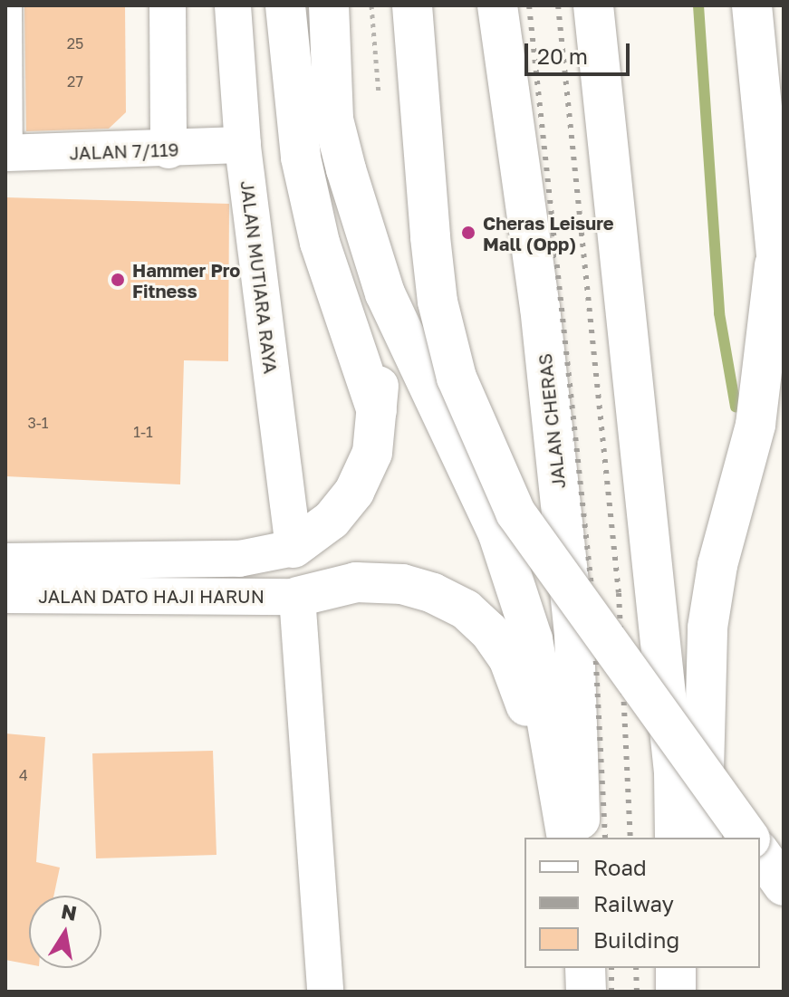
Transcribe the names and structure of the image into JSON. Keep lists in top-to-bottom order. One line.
{"streets":{"highway":["JALAN CHERAS"],"street":["JALAN 7/119","JALAN MUTIARA RAYA","JALAN DATO HAJI HARUN"]},"crossings":[["JALAN 7/119","JALAN MUTIARA RAYA"],["JALAN MUTIARA RAYA","JALAN DATO HAJI HARUN"]],"places":["Cheras Leisure Mall (Opp)","Hammer Pro Fitness"],"house_numbers":["25","27","3-1","1-1","4"],"legend":["Road","Railway","Building"],"scale_bar":"20 m","north":"top"}
